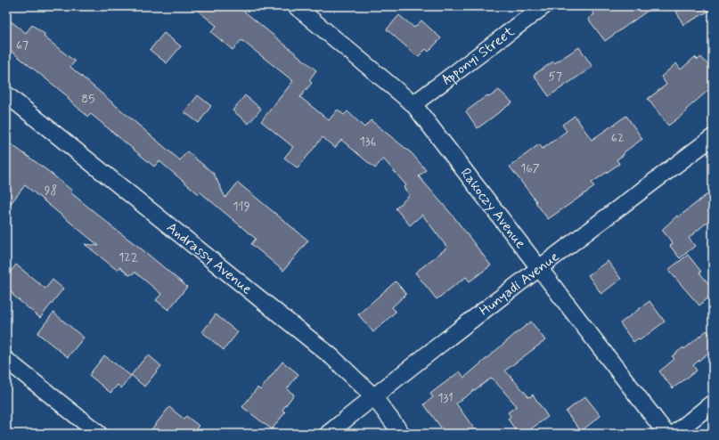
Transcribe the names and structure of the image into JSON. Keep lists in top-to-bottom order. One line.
{"streets":{"street":["Apponyi Street","Rakoczy Avenue","Andrassy Avenue","Hunyadi Avenue"]},"crossings":[["Apponyi Street","Rakoczy Avenue"],["Rakoczy Avenue","Hunyadi Avenue"],["Andrassy Avenue","Hunyadi Avenue"]],"house_numbers":["67","57","85","62","136","167","98","119","122","131"]}
